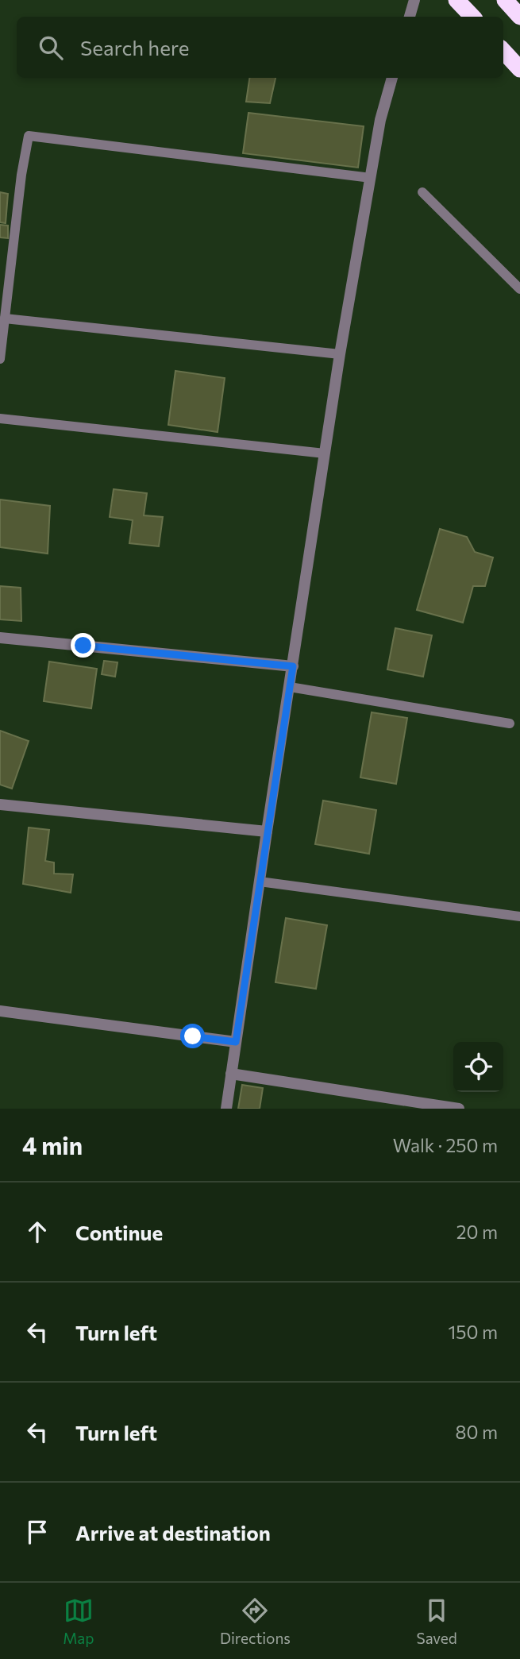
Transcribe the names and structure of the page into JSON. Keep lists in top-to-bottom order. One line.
{"page":{"search":"Search here","heading":["4 min","Walk · 250 m"],"list":[["Continue","20 m"],["Turn left","150 m"],["Turn left","80 m"],"Arrive at destination"],"nav":["Map","Directions","Saved"]}}
